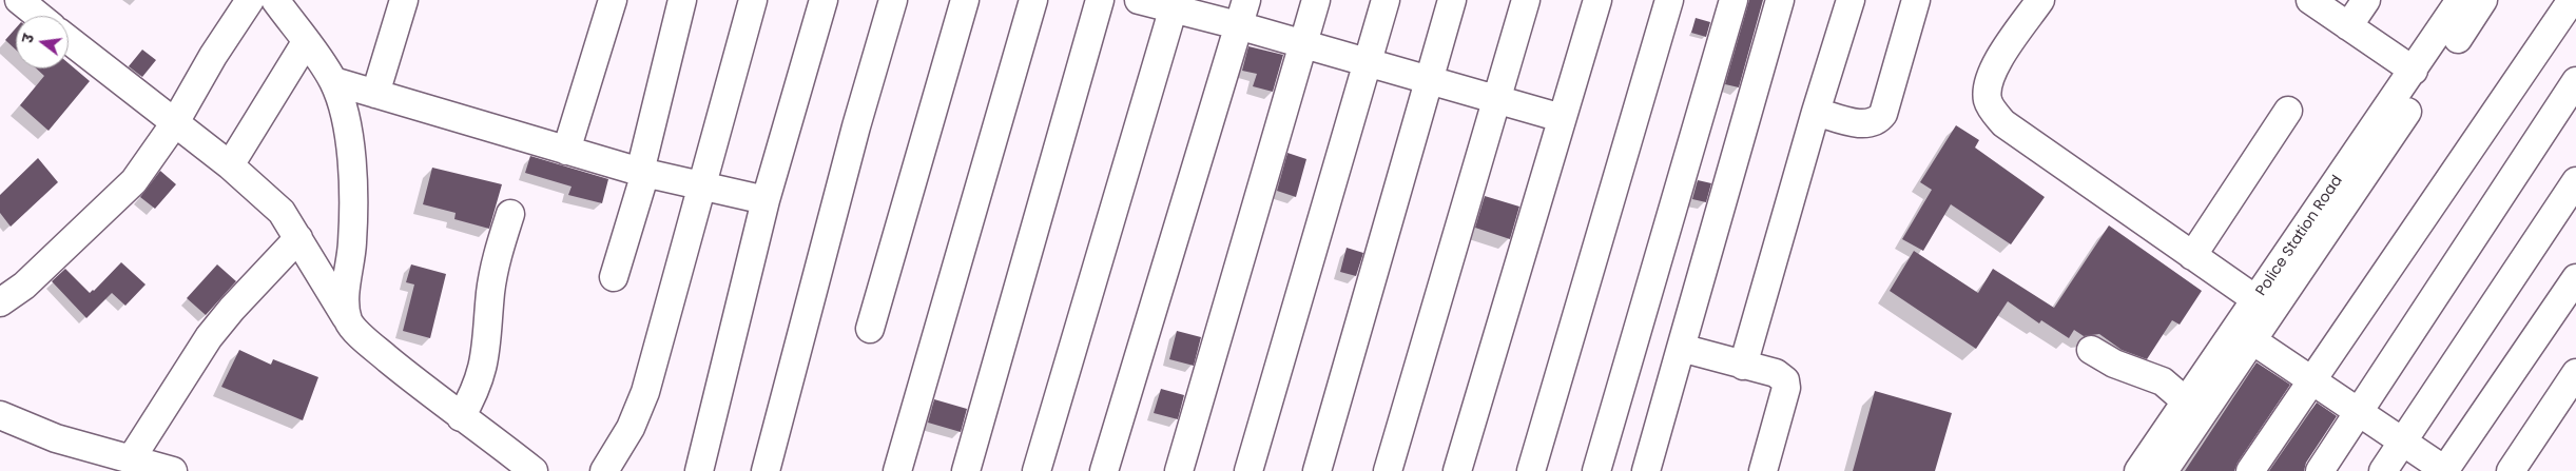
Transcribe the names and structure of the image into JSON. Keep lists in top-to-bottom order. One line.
{"streets":{"street":["Police Station Road"]},"north":"left"}
